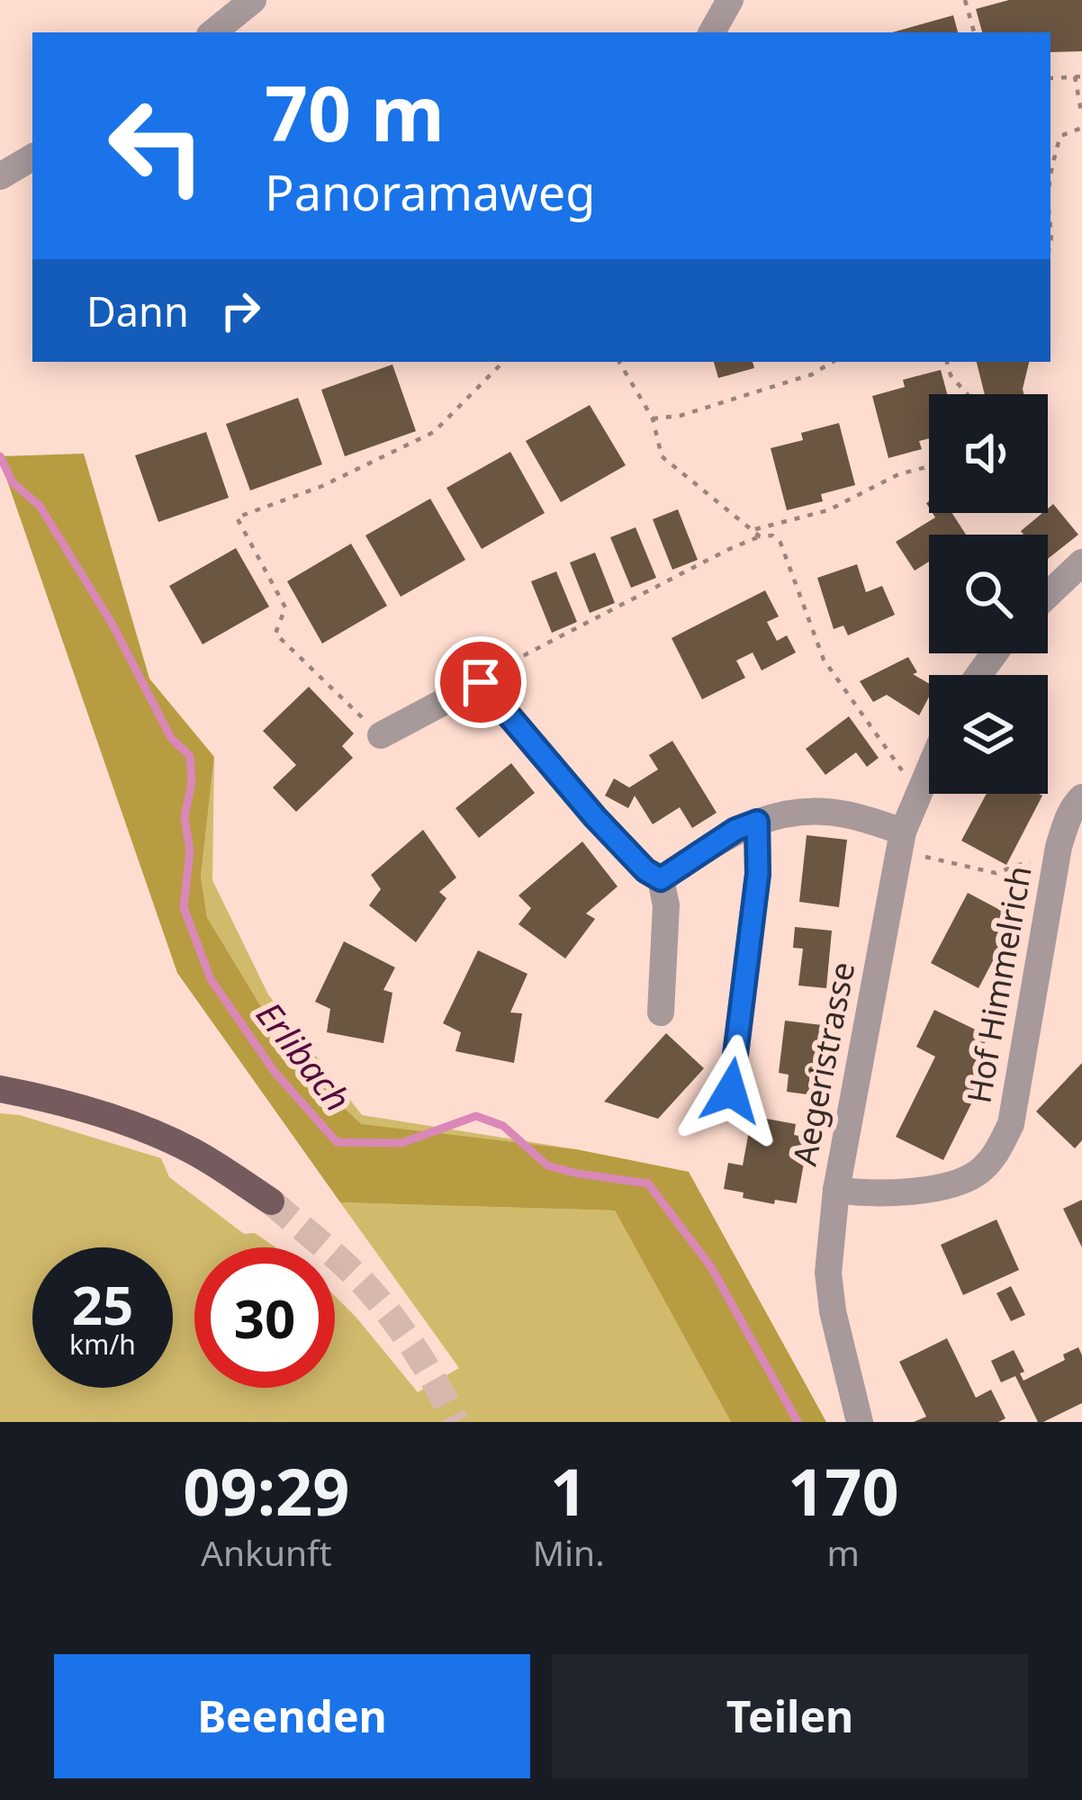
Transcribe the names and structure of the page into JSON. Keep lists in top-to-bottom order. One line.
{"streets":{"street":["Hof Himmelrich","Aegeristrasse"]},"crossings":[["Hof Himmelrich","Aegeristrasse"]],"water":["Erlibach"],"page":{"turn":["70 m","Panoramaweg"],"then":"Dann","speed":"25 km/h","limit":"30","eta":["09:29","Ankunft","1","Min.","170","m"],"buttons":["Beenden","Teilen"]}}
